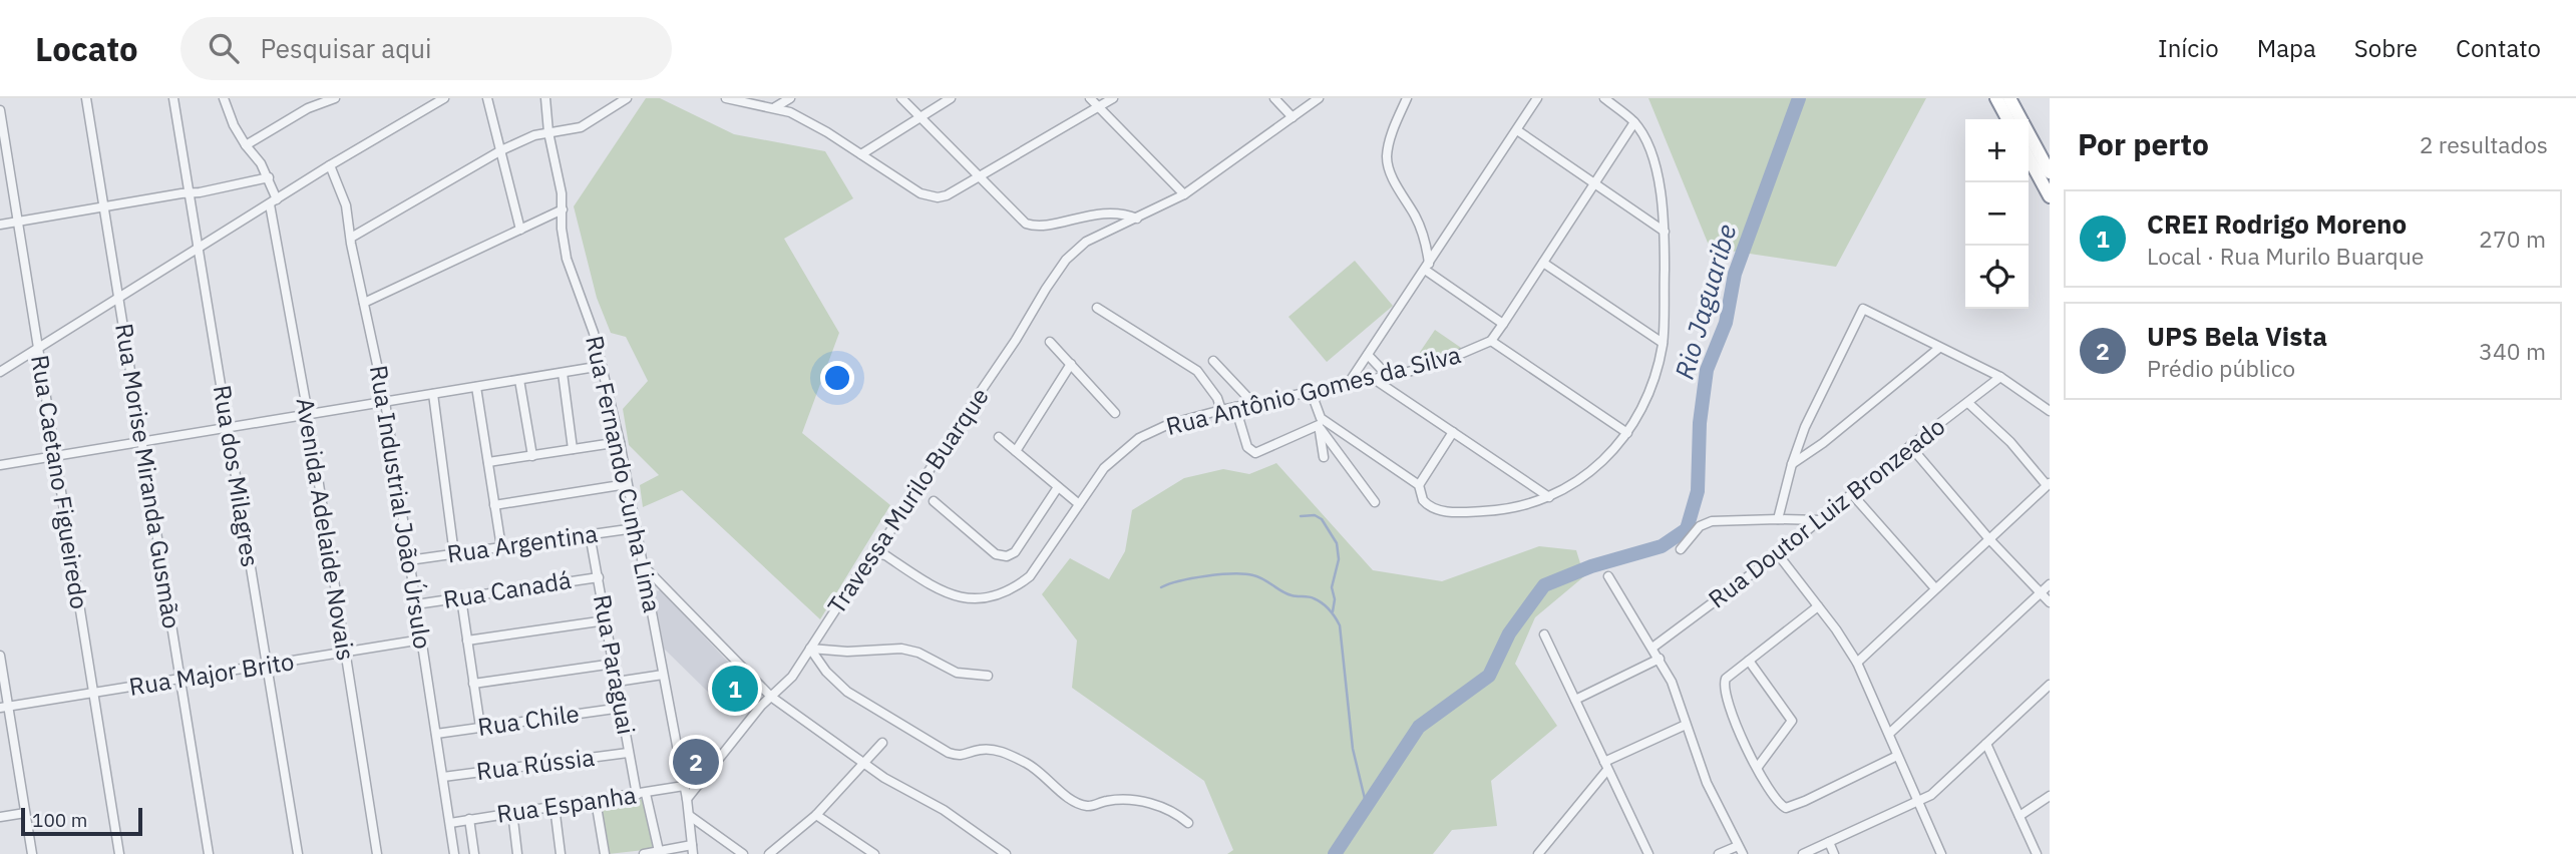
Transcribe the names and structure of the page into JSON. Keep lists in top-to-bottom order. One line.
{"streets":{"street":["Rua Antônio Gomes da Silva","Rua Fernando Cunha Lima","Rua Morise Miranda Gusmão","Rua dos Milagres","Rua Caetano Figueiredo","Travessa Murilo Buarque","Rua Industrial João Úrsulo","Rua Doutor Luiz Bronzeado","Avenida Adelaide Novais","Rua Argentina","Rua Canadá","Rua Paraguai","Rua Major Brito","Rua Chile","Rua Rússia","Rua Espanha"]},"crossings":[["Rua Antônio Gomes da Silva","Travessa Murilo Buarque"],["Rua Fernando Cunha Lima","Travessa Murilo Buarque"],["Rua Fernando Cunha Lima","Rua Argentina"],["Rua Fernando Cunha Lima","Rua Espanha"],["Rua Morise Miranda Gusmão","Rua Major Brito"],["Rua dos Milagres","Rua Major Brito"],["Rua Caetano Figueiredo","Rua Major Brito"],["Rua Industrial João Úrsulo","Rua Argentina"],["Rua Industrial João Úrsulo","Rua Canadá"],["Rua Industrial João Úrsulo","Rua Major Brito"],["Rua Industrial João Úrsulo","Rua Chile"],["Rua Industrial João Úrsulo","Rua Rússia"],["Rua Industrial João Úrsulo","Rua Espanha"],["Avenida Adelaide Novais","Rua Major Brito"],["Rua Argentina","Rua Paraguai"],["Rua Canadá","Rua Paraguai"],["Rua Paraguai","Rua Chile"],["Rua Paraguai","Rua Rússia"],["Rua Paraguai","Rua Espanha"]],"water":["Rio Jaguaribe"],"scale_bar":"100 m","page":{"header":"Locato","search":"Pesquisar aqui","nav":["Início","Mapa","Sobre","Contato"],"heading":["Por perto","2 resultados"],"map_buttons":["+","−"],"list":[{"mark":"1","name":"CREI Rodrigo Moreno","note":"Local · Rua Murilo Buarque","value":"270 m"},{"mark":"2","name":"UPS Bela Vista","note":"Prédio público","value":"340 m"}],"pins":["1","2"],"scale":"100 m"}}
